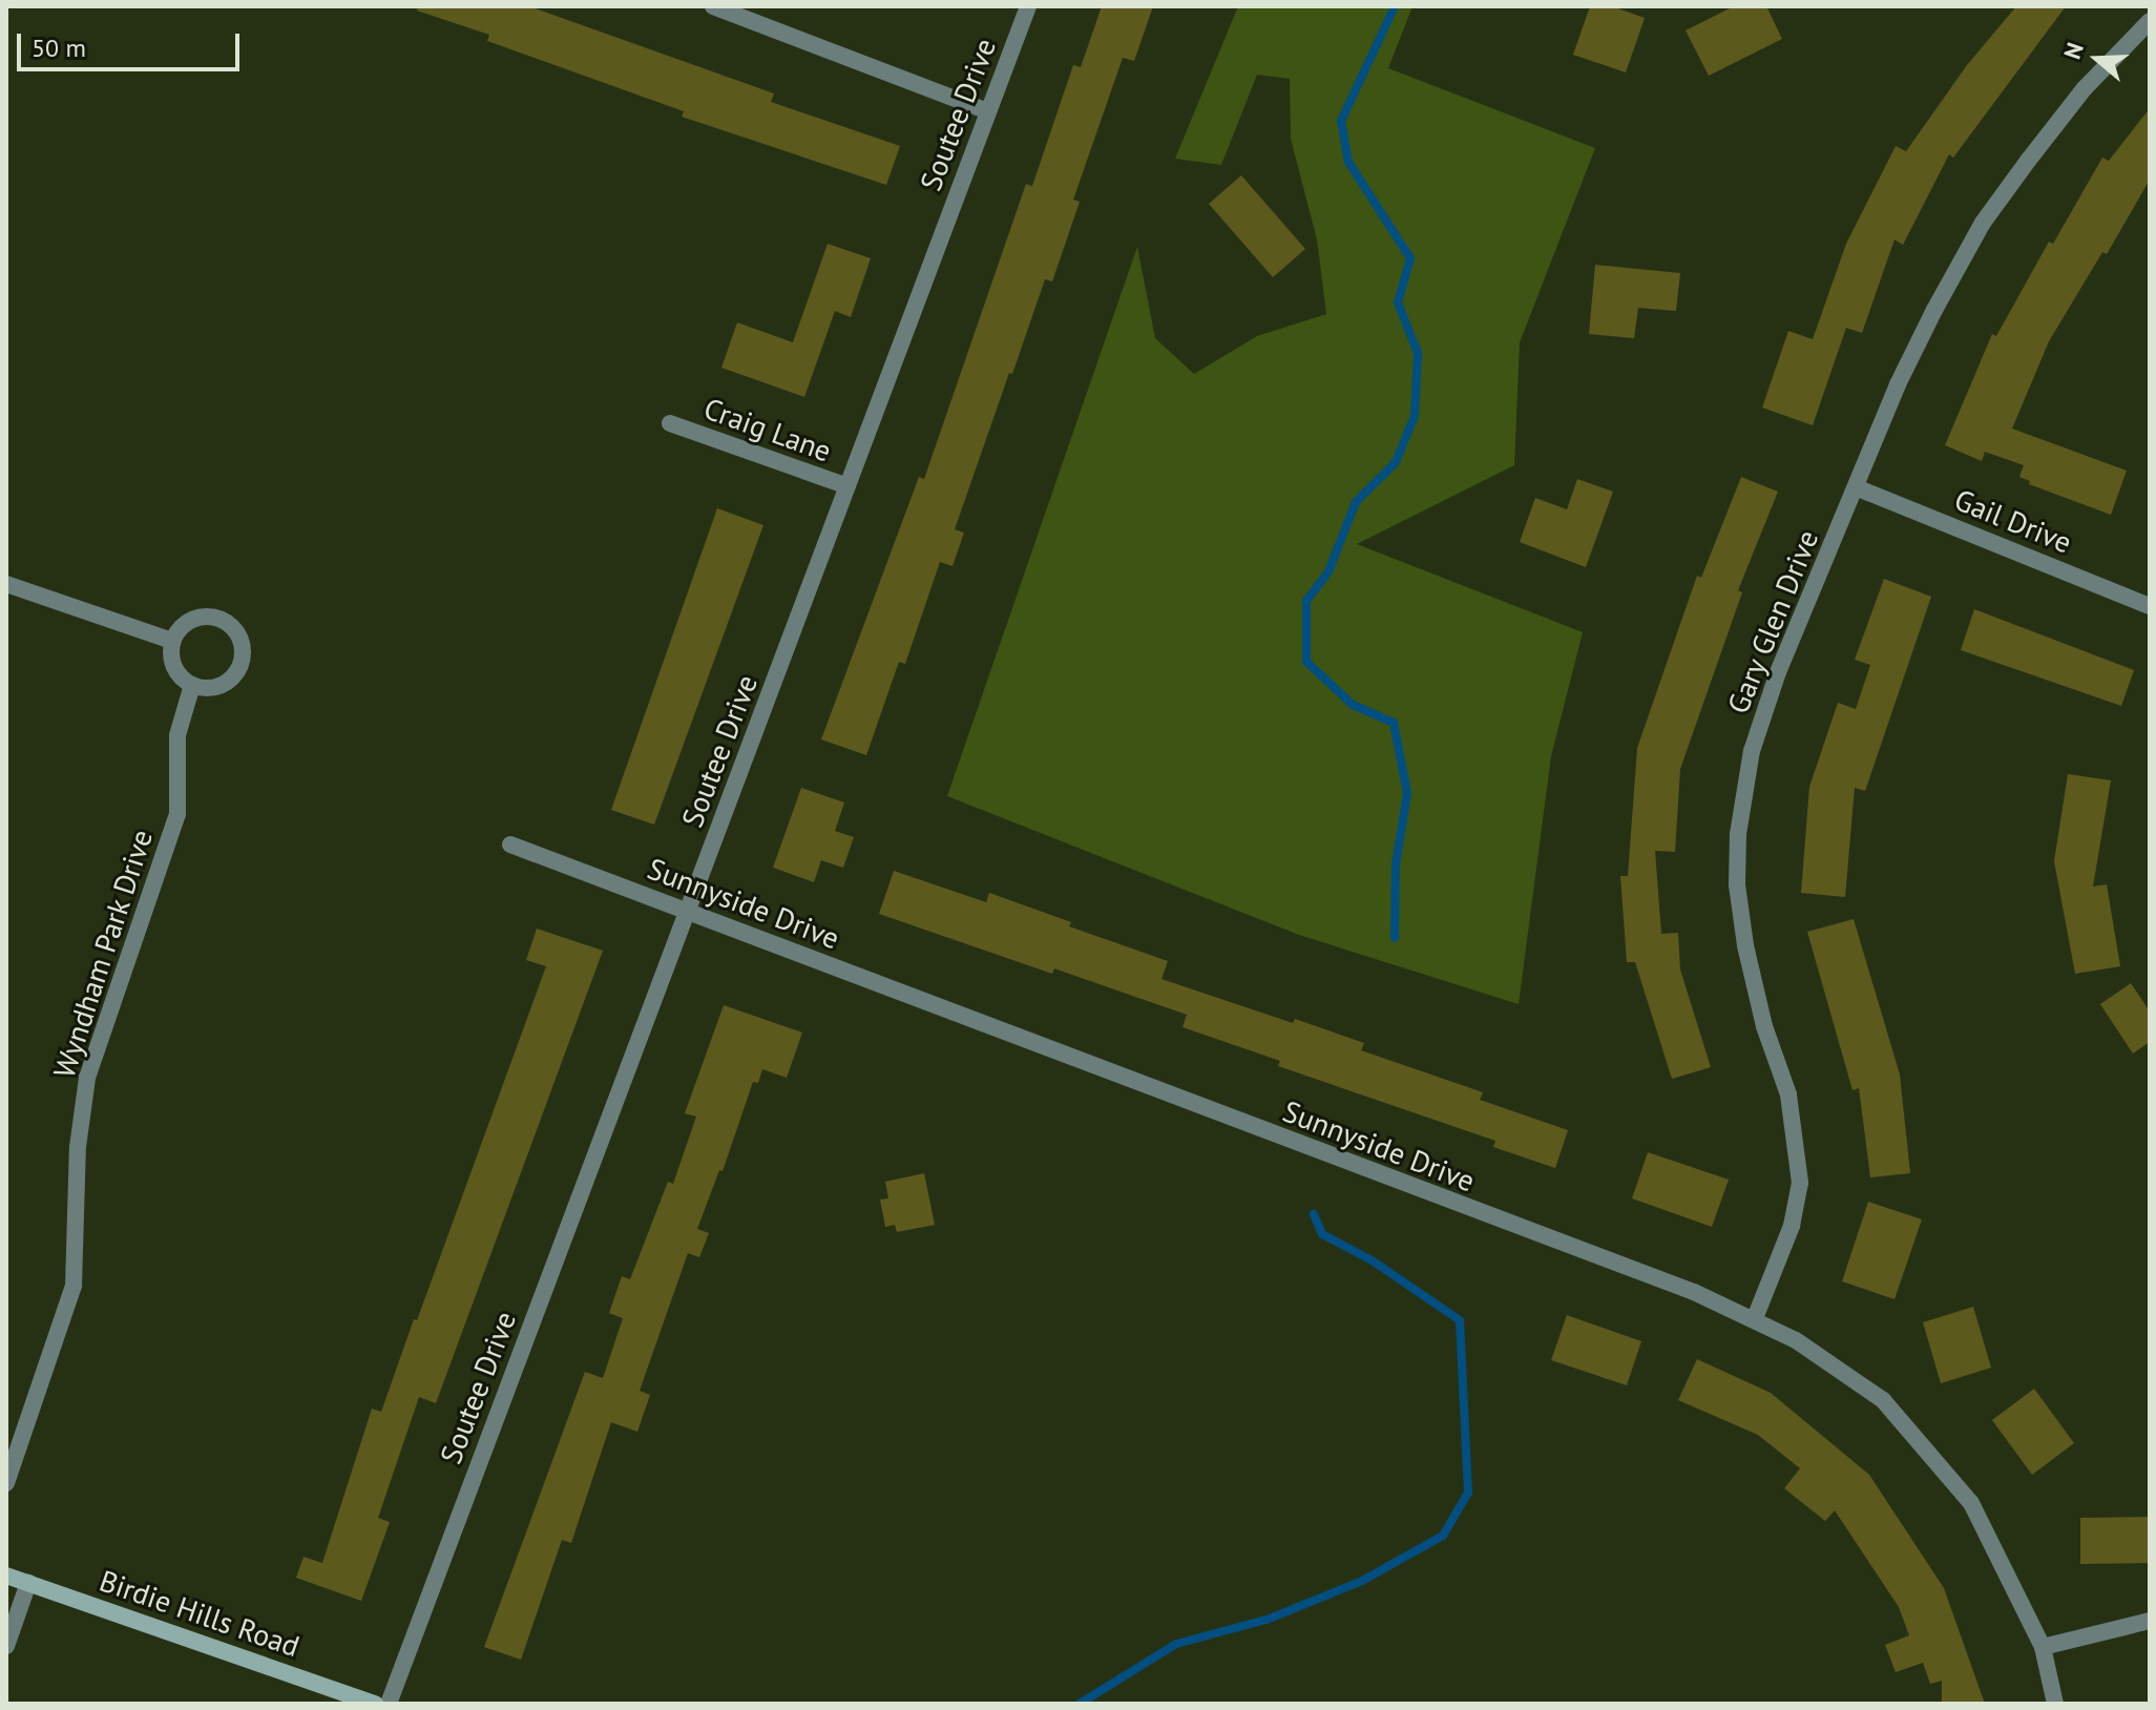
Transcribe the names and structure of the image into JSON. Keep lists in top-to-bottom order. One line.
{"streets":{"main road":["Birdie Hills Road"],"street":["Soutee Drive","Craig Lane","Gail Drive","Gary Glen Drive","Sunnyside Drive","Wyndham Park Drive"]},"crossings":[["Soutee Drive","Craig Lane"],["Soutee Drive","Sunnyside Drive"],["Gail Drive","Gary Glen Drive"],["Gary Glen Drive","Sunnyside Drive"]],"scale_bar":"50 m","north":"left"}
